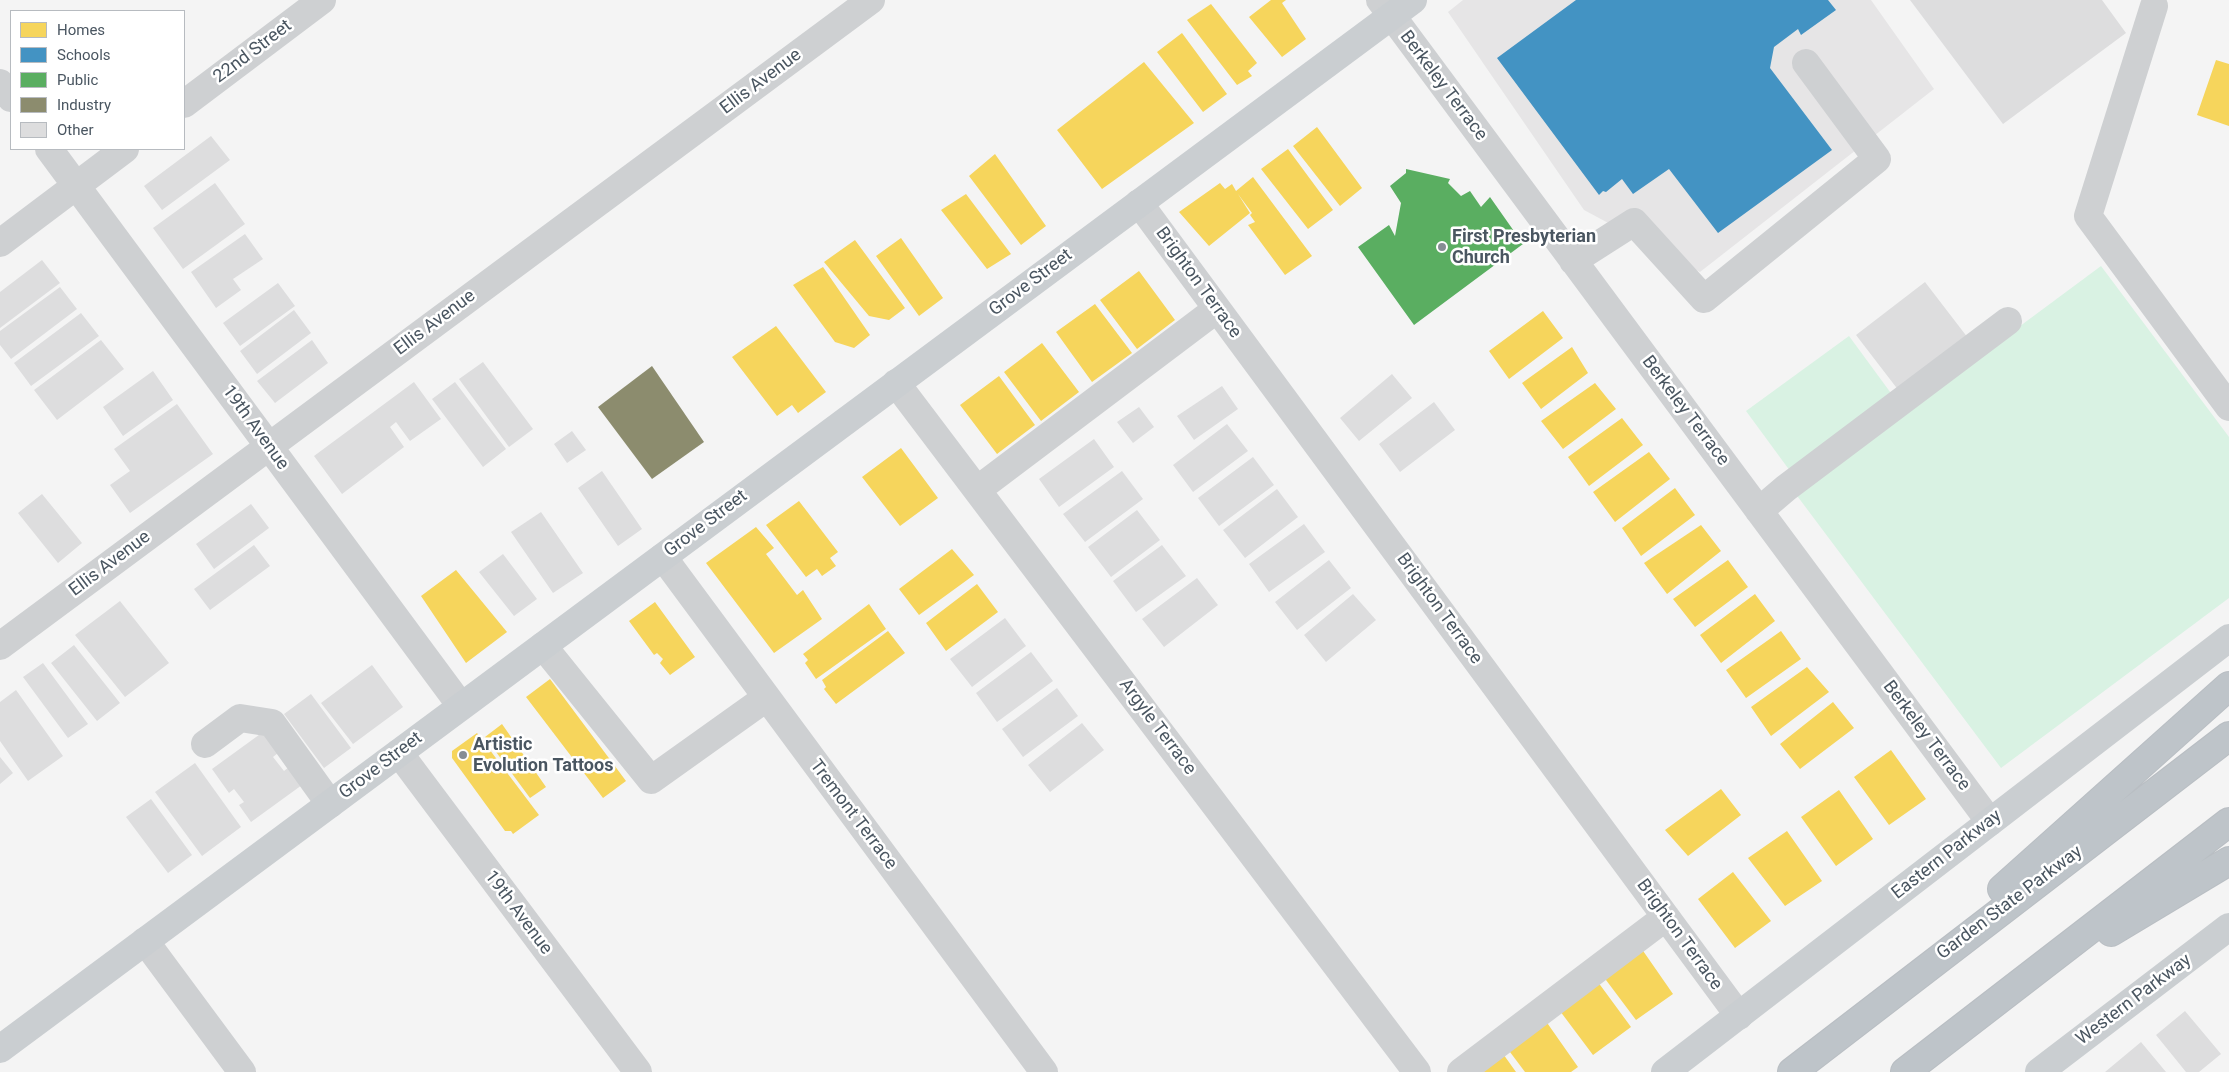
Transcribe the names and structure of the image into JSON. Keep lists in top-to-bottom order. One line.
{"streets":{"highway":["Garden State Parkway"],"main road":["Grove Street","Eastern Parkway","Western Parkway"],"street":["22nd Street","Ellis Avenue","Berkeley Terrace","Brighton Terrace","19th Avenue","Argyle Terrace","Tremont Terrace"]},"crossings":[["Ellis Avenue","19th Avenue"],["Berkeley Terrace","Grove Street"],["Berkeley Terrace","Eastern Parkway"],["Grove Street","Brighton Terrace"],["Grove Street","19th Avenue"],["Grove Street","Argyle Terrace"],["Grove Street","Tremont Terrace"],["Brighton Terrace","Eastern Parkway"]],"places":["First Presbyterian Church","Artistic Evolution Tattoos"],"legend":["Homes","Schools","Public","Industry","Other"]}
